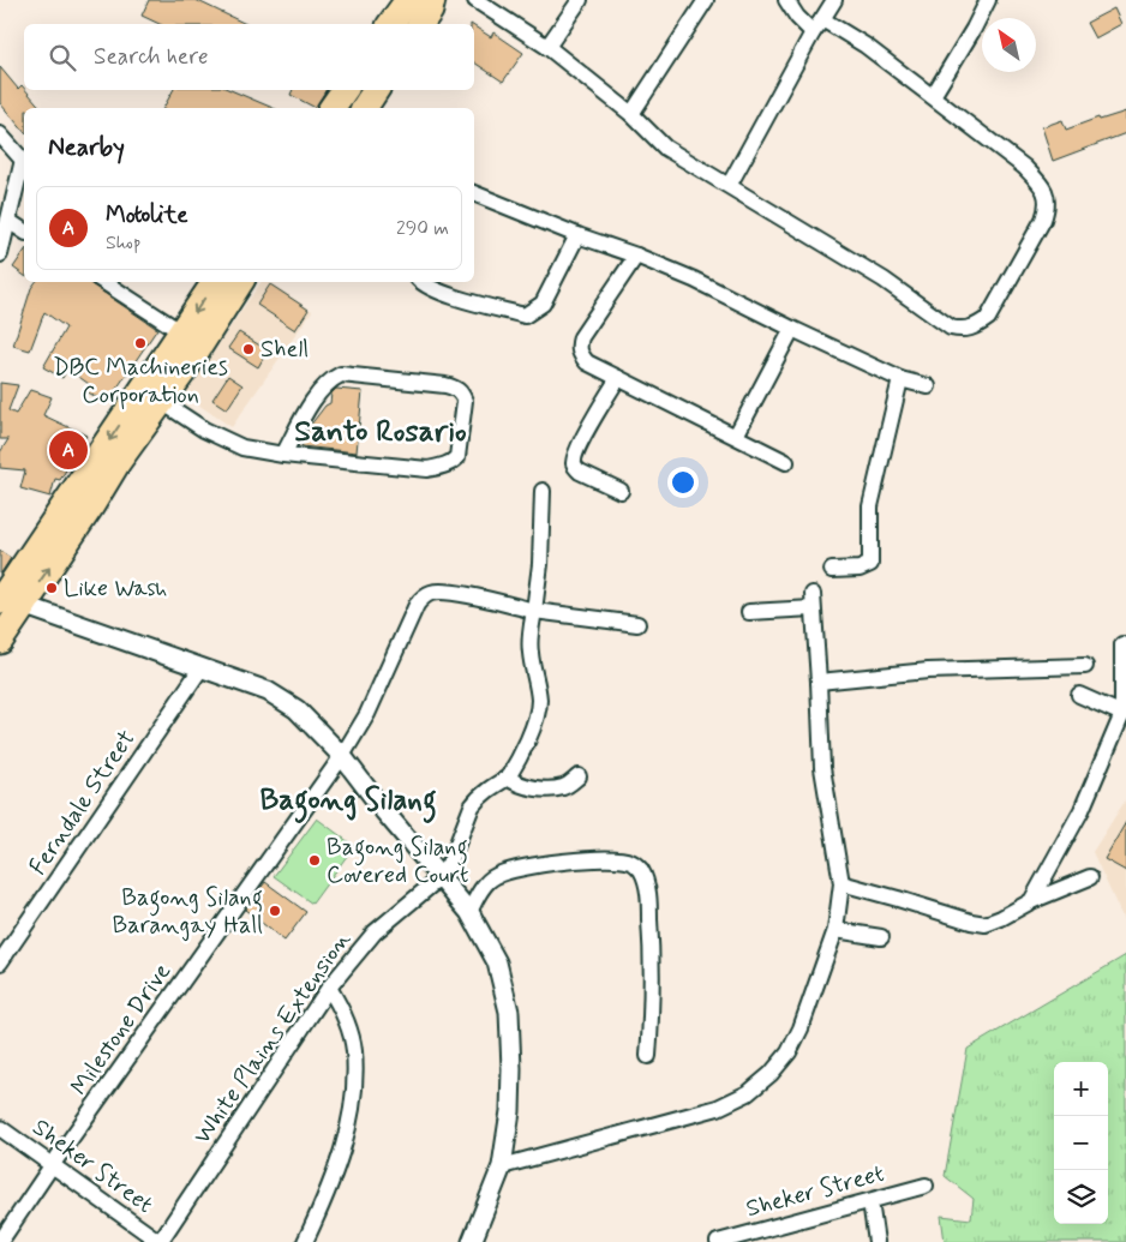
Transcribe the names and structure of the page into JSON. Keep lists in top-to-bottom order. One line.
{"streets":{"street":["Ferndale Street","Milestone Drive","White Plains Extension","Sheker Street"]},"crossings":[["Milestone Drive","Sheker Street"],["White Plains Extension","Sheker Street"]],"districts":["Santo Rosario","Bagong Silang"],"places":["DBC Machineries Corporation","Shell","Like Wash","Bagong Silang Covered Court","Bagong Silang Barangay Hall"],"north":"top left","page":{"search":"Search here","heading":"Nearby","list":[{"mark":"A","name":"Motolite","note":"Shop","value":"290 m"}],"pins":"A","map_buttons":["+","−"]}}
